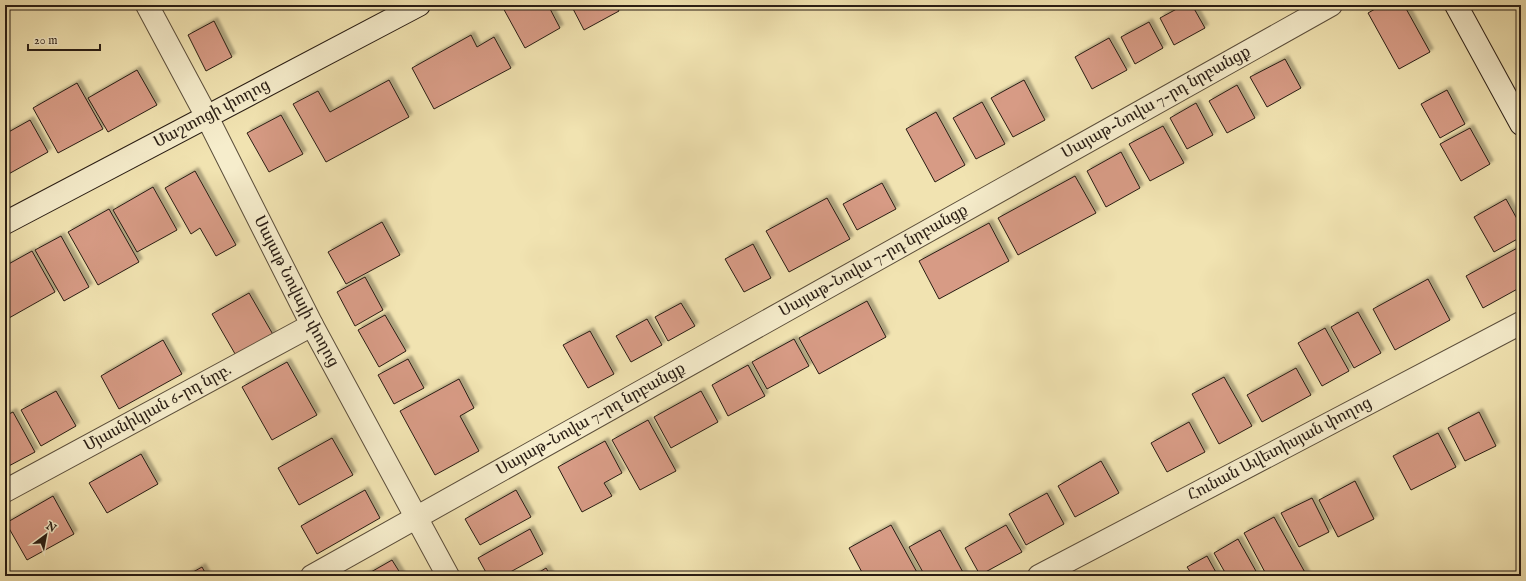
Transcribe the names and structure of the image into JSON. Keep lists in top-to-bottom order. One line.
{"streets":{"street":["Սայաթ-Նովա 7-րդ նրբանցք","Մաշտոցի փողոց","Սայաթ Նովայի փողոց","Մյասնիկյան 6-րդ նրբ.","Հունան Ավետիսյան փողոց"]},"crossings":[["Սայաթ-Նովա 7-րդ նրբանցք","Սայաթ Նովայի փողոց"],["Մաշտոցի փողոց","Սայաթ Նովայի փողոց"],["Սայաթ Նովայի փողոց","Մյասնիկյան 6-րդ նրբ."]],"scale_bar":"20 m","north":"top right"}
